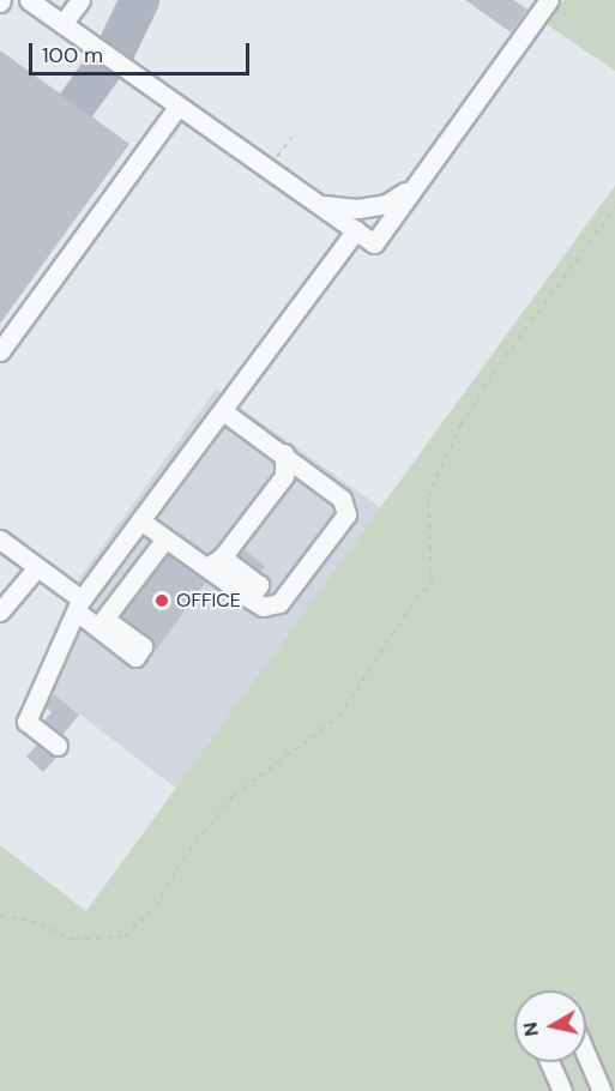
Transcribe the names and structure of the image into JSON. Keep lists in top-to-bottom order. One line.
{"places":["OFFICE"],"scale_bar":"100 m","north":"left"}
